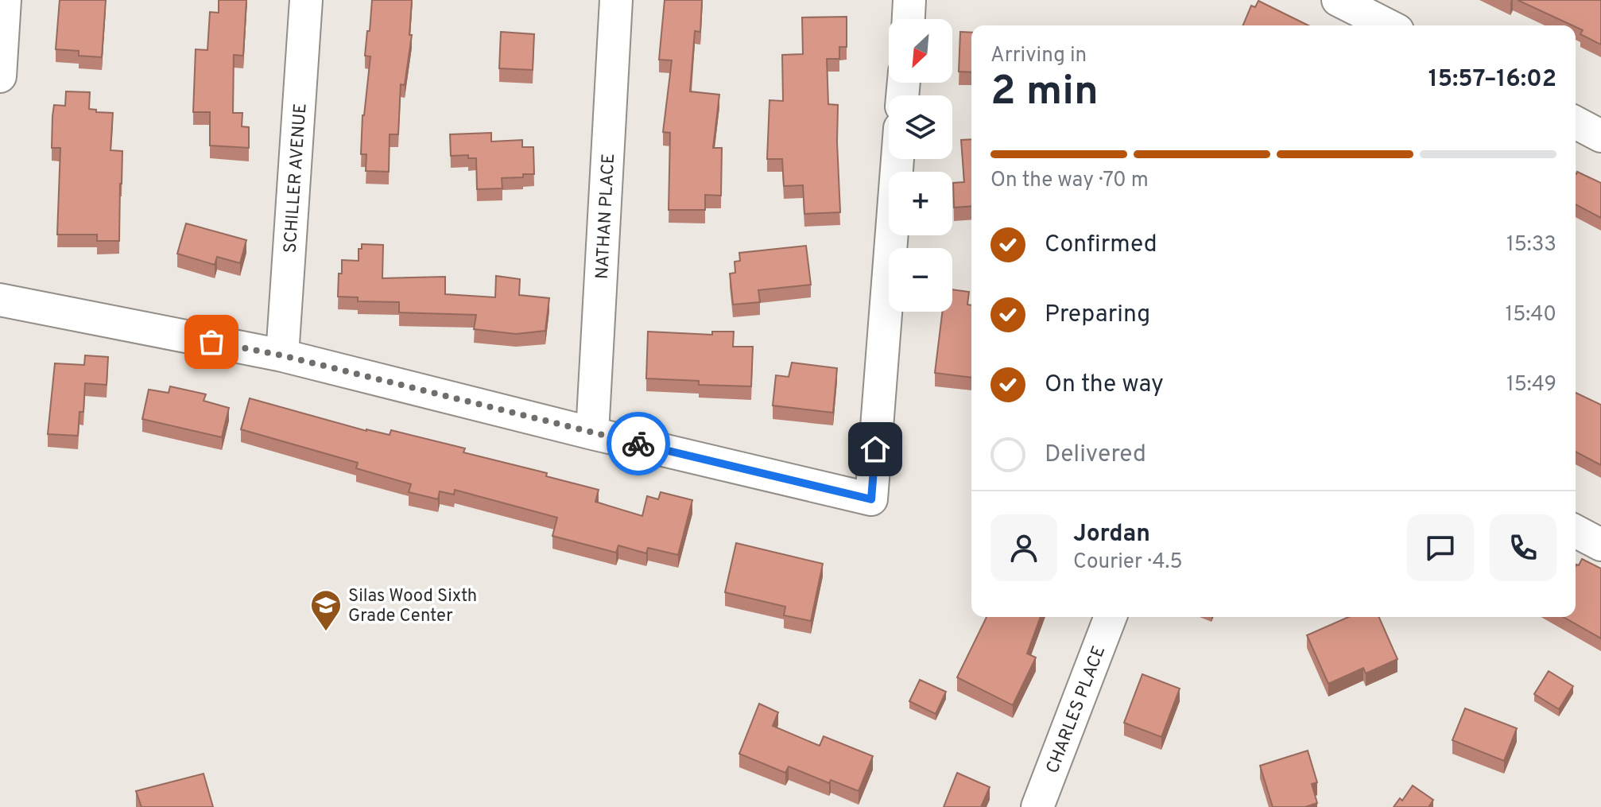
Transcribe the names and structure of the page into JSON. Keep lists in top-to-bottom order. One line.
{"streets":{"street":["SCHILLER AVENUE","NATHAN PLACE","CHARLES PLACE"]},"places":{"school or university":["Silas Wood Sixth Grade Center"]},"north":"bottom left","page":{"map_buttons":["+","−"],"heading":["2 min","Arriving in","15:57–16:02"],"panel":["Jordan","Courier · 4.5"],"bar":"On the way · 70 m","list":[["Confirmed","15:33"],["Preparing","15:40"],["On the way","15:49"],"Delivered"]}}
